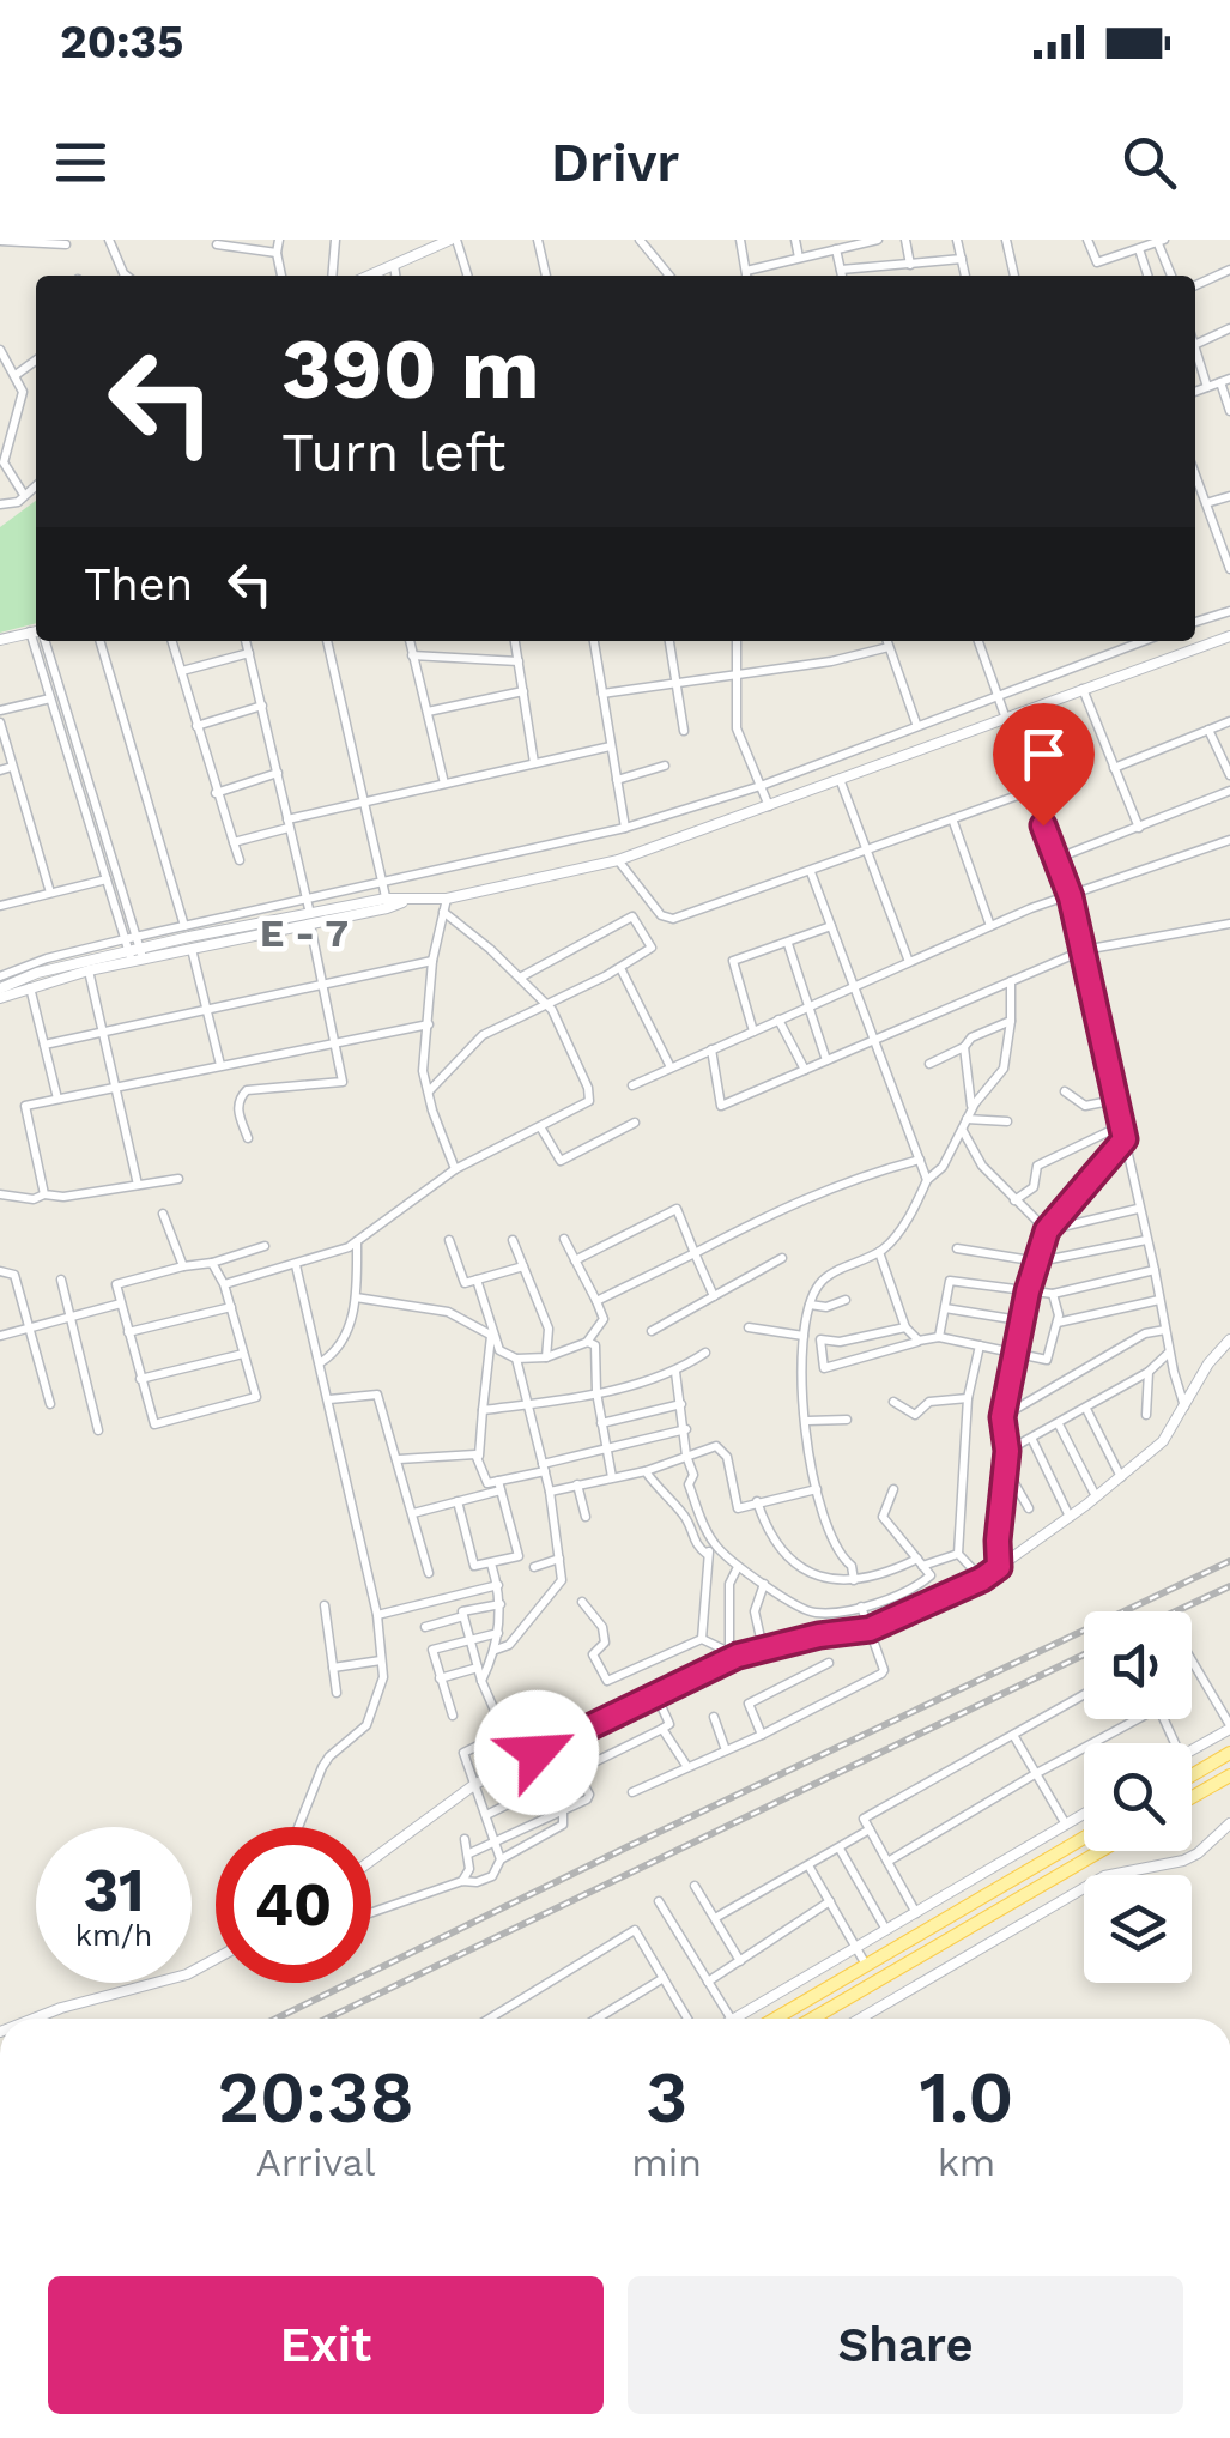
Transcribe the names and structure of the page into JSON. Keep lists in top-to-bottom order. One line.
{"districts":["E - 7"],"page":{"status":"20:35","header":"Drivr","turn":["390 m","Turn left"],"then":"Then","speed":"31 km/h","limit":"40","eta":["20:38","Arrival","3","min","1.0","km"],"buttons":["Exit","Share"]}}
